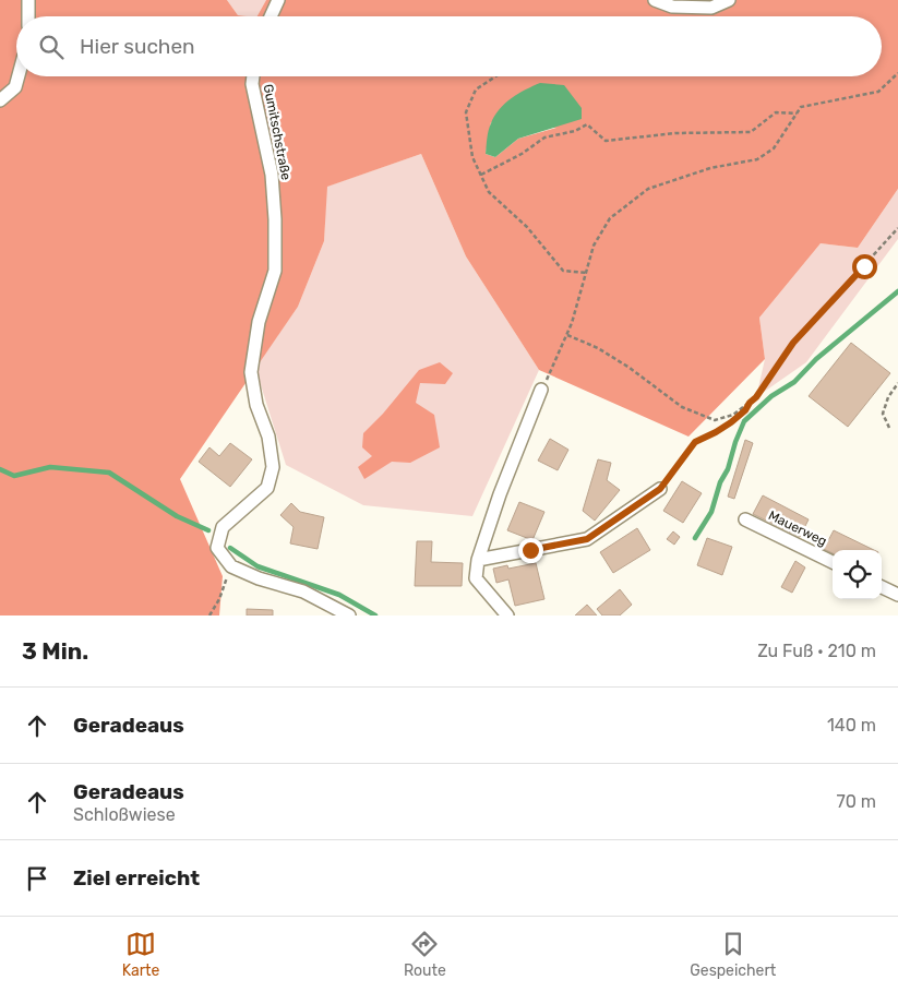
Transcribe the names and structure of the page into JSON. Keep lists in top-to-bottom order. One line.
{"streets":{"street":["Gumitschstraße","Mauerweg"]},"page":{"search":"Hier suchen","heading":["3 Min.","Zu Fuß · 210 m"],"list":[["Geradeaus","140 m"],["Geradeaus","Schloßwiese","70 m"],"Ziel erreicht"],"nav":["Karte","Route","Gespeichert"]}}
